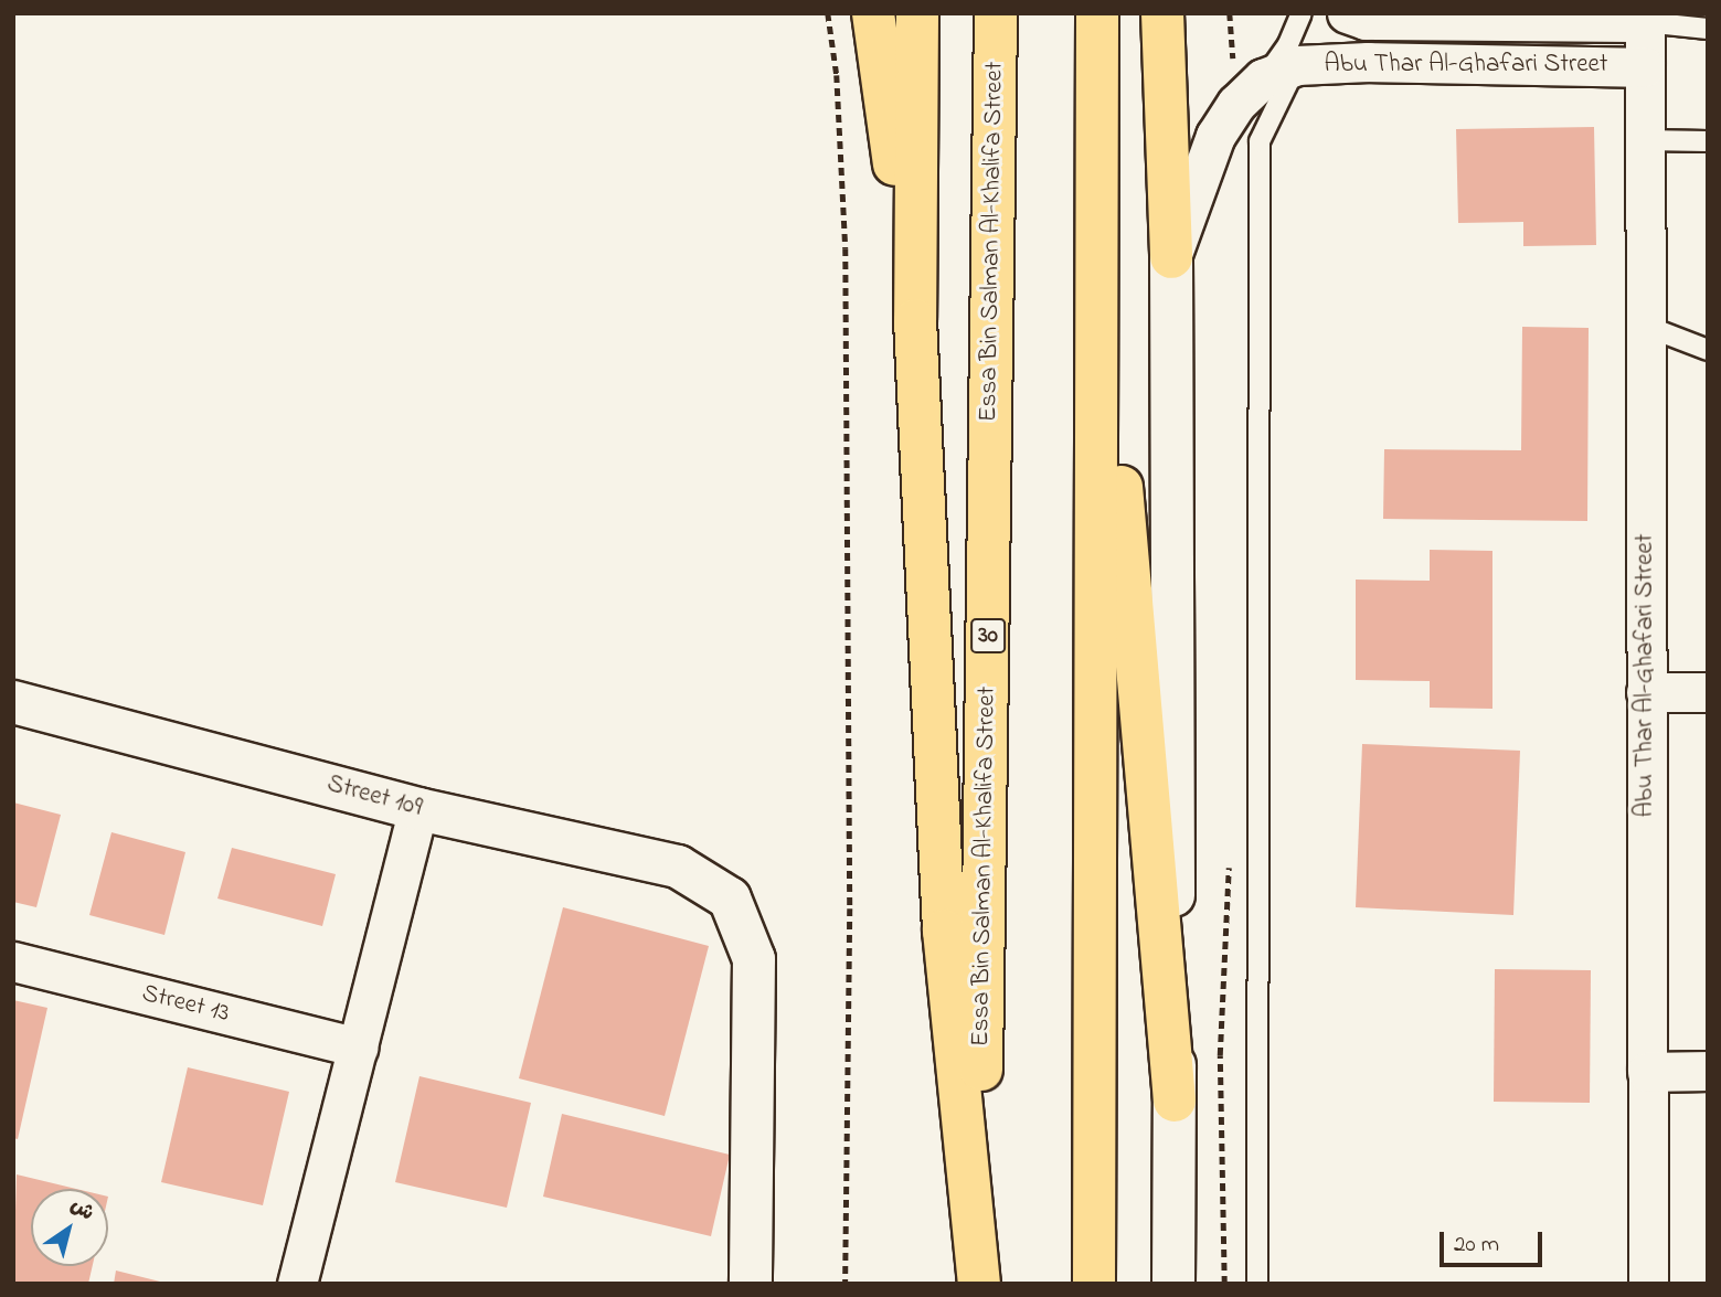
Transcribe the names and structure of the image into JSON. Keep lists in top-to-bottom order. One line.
{"streets":{"highway":["Essa Bin Salman Al-Khalifa Street","30"],"street":["Abu Thar Al-Ghafari Street","Street 109","Street 13"]},"scale_bar":"20 m","north":"top right"}
